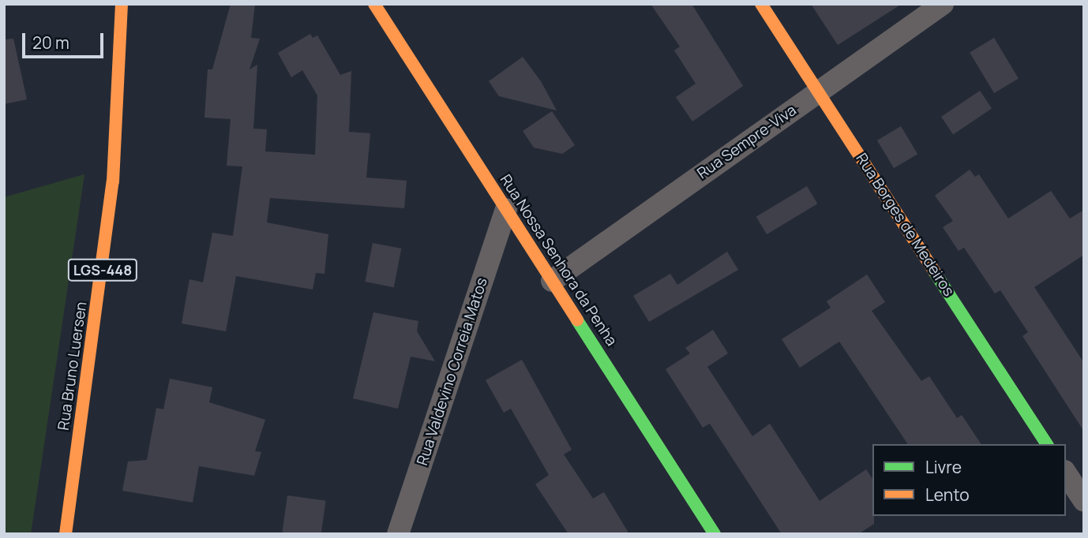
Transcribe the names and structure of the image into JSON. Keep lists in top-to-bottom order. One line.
{"streets":{"street":["Rua Sempre-Viva","Rua Borges de Medeiros","Rua Nossa Senhora da Penha","LGS-448","Rua Bruno Luersen","Rua Valdevino Correia Matos"]},"crossings":[["Rua Sempre-Viva","Rua Borges de Medeiros"],["Rua Sempre-Viva","Rua Nossa Senhora da Penha"],["Rua Nossa Senhora da Penha","Rua Valdevino Correia Matos"]],"legend":["Livre","Lento"],"scale_bar":"20 m"}
